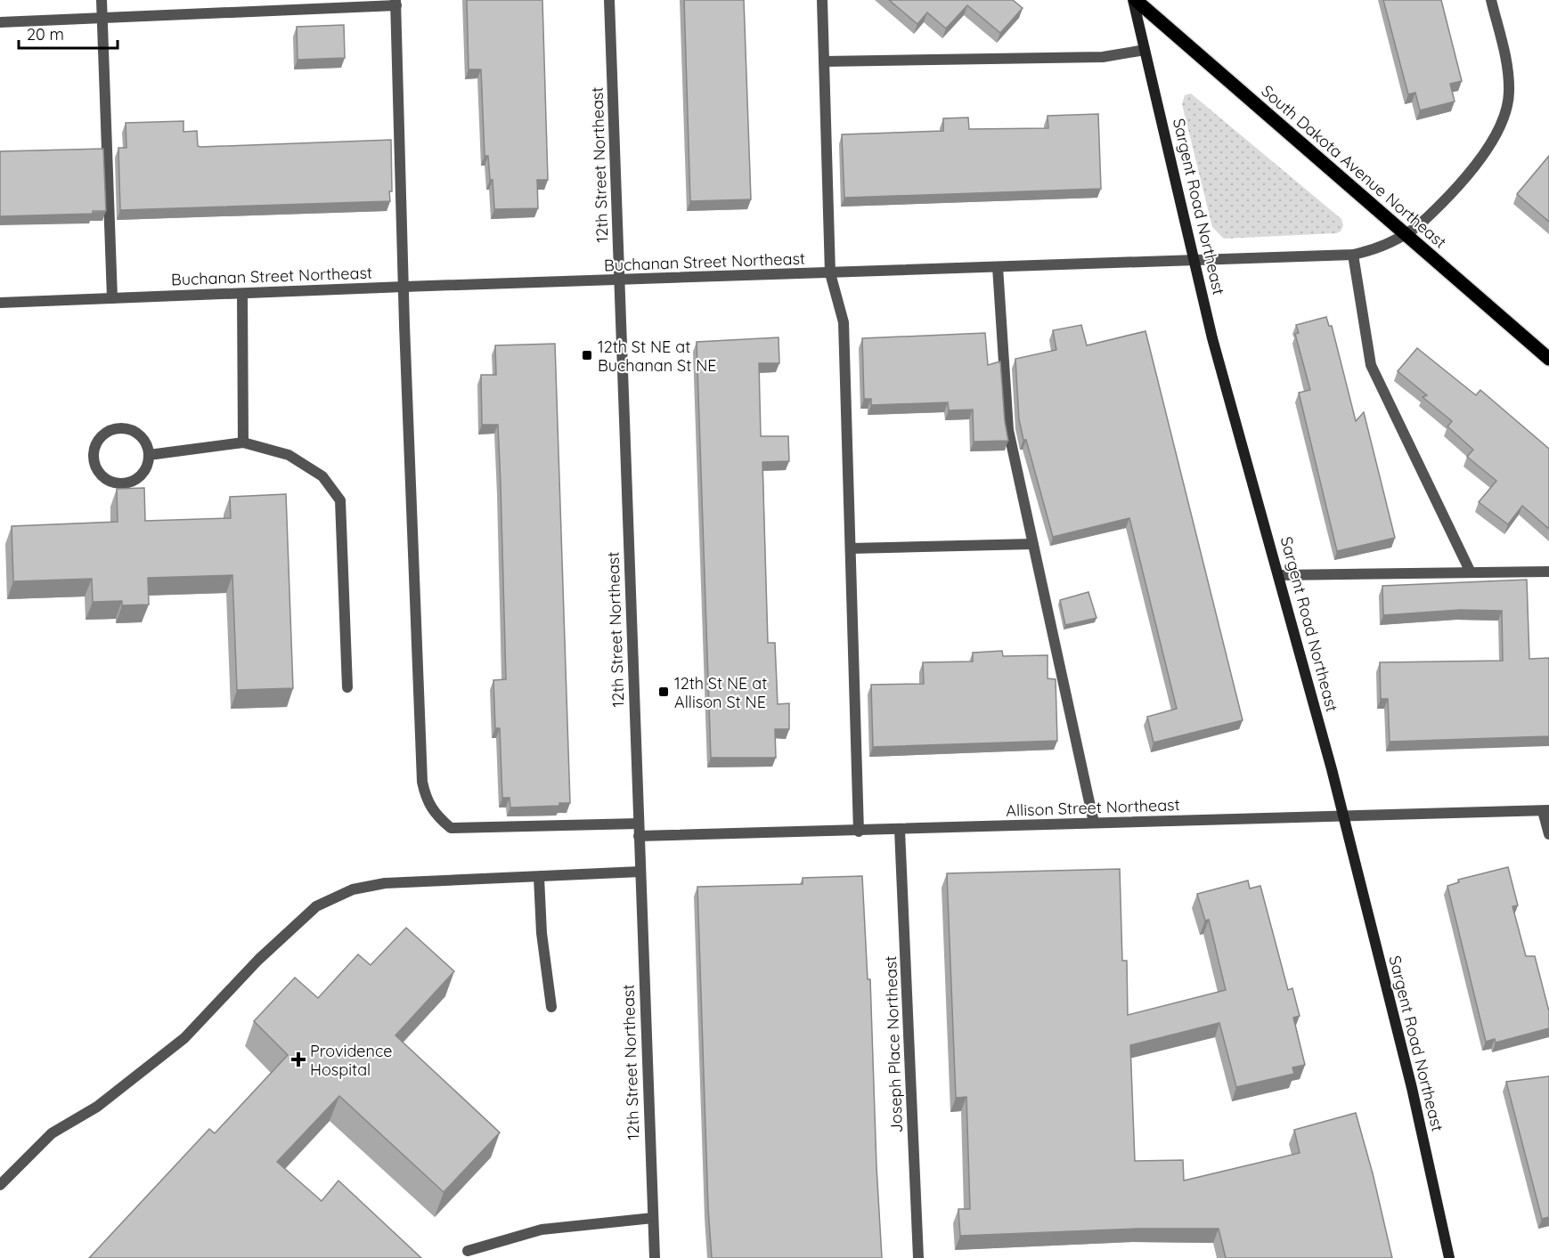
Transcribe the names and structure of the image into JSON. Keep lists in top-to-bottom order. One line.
{"streets":{"main road":["South Dakota Avenue Northeast","Sargent Road Northeast"],"street":["12th Street Northeast","Buchanan Street Northeast","Allison Street Northeast","Joseph Place Northeast"]},"crossings":[["12th Street Northeast","Buchanan Street Northeast"],["12th Street Northeast","Allison Street Northeast"],["South Dakota Avenue Northeast","Sargent Road Northeast"],["South Dakota Avenue Northeast","Buchanan Street Northeast"],["Sargent Road Northeast","Buchanan Street Northeast"],["Sargent Road Northeast","Allison Street Northeast"],["Allison Street Northeast","Joseph Place Northeast"]],"places":{"transit":["12th St NE at Buchanan St NE","12th St NE at Allison St NE"],"health":["Providence Hospital"]},"scale_bar":"20 m"}
